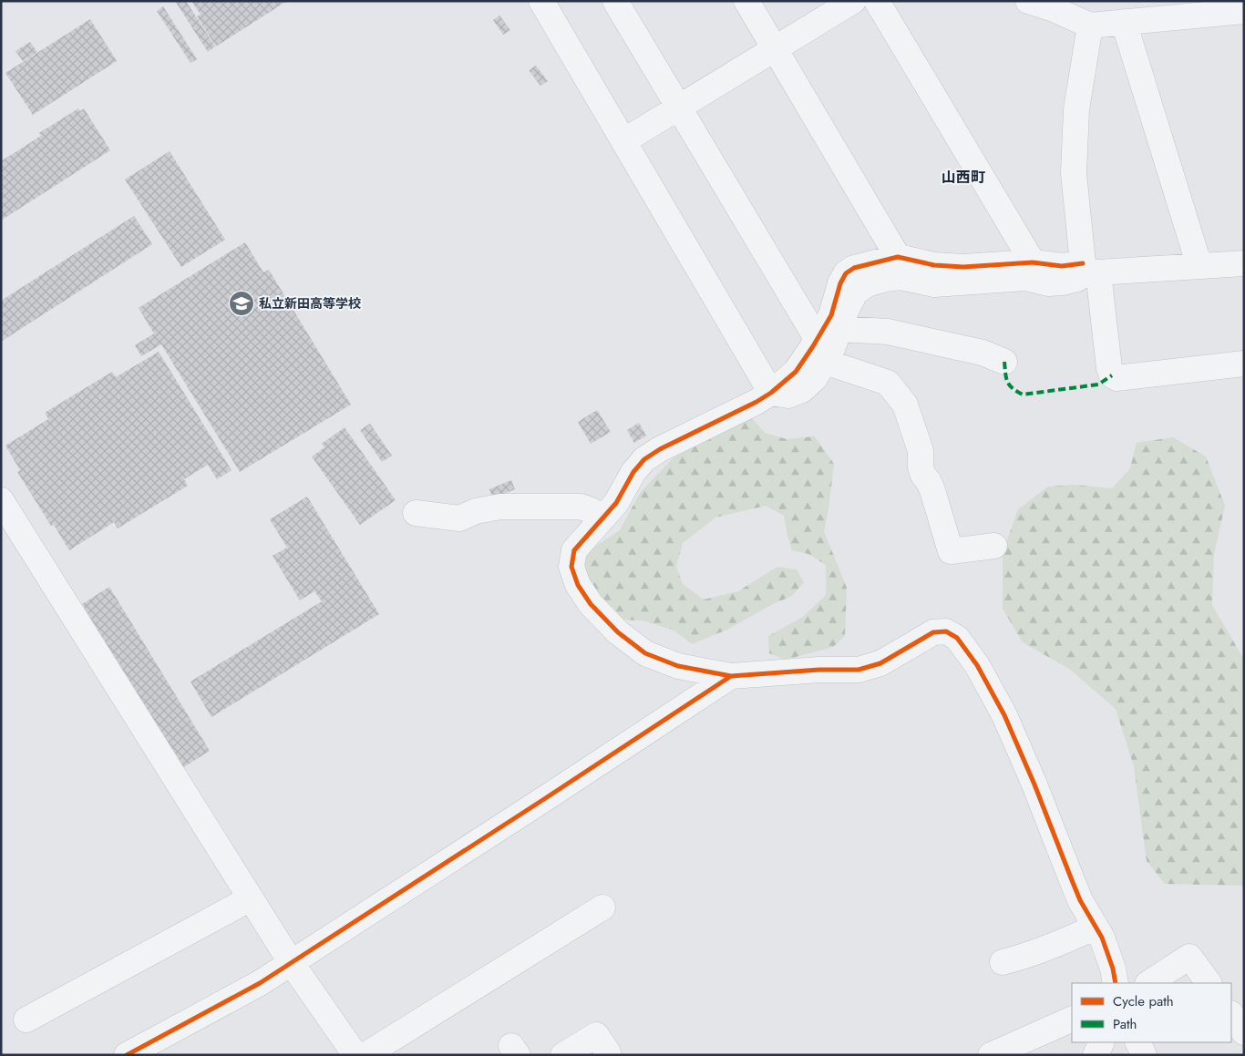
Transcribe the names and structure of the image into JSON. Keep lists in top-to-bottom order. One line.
{"districts":["山西町"],"places":{"school or university":["私立新田高等学校"]},"legend":["Cycle path","Path"]}
